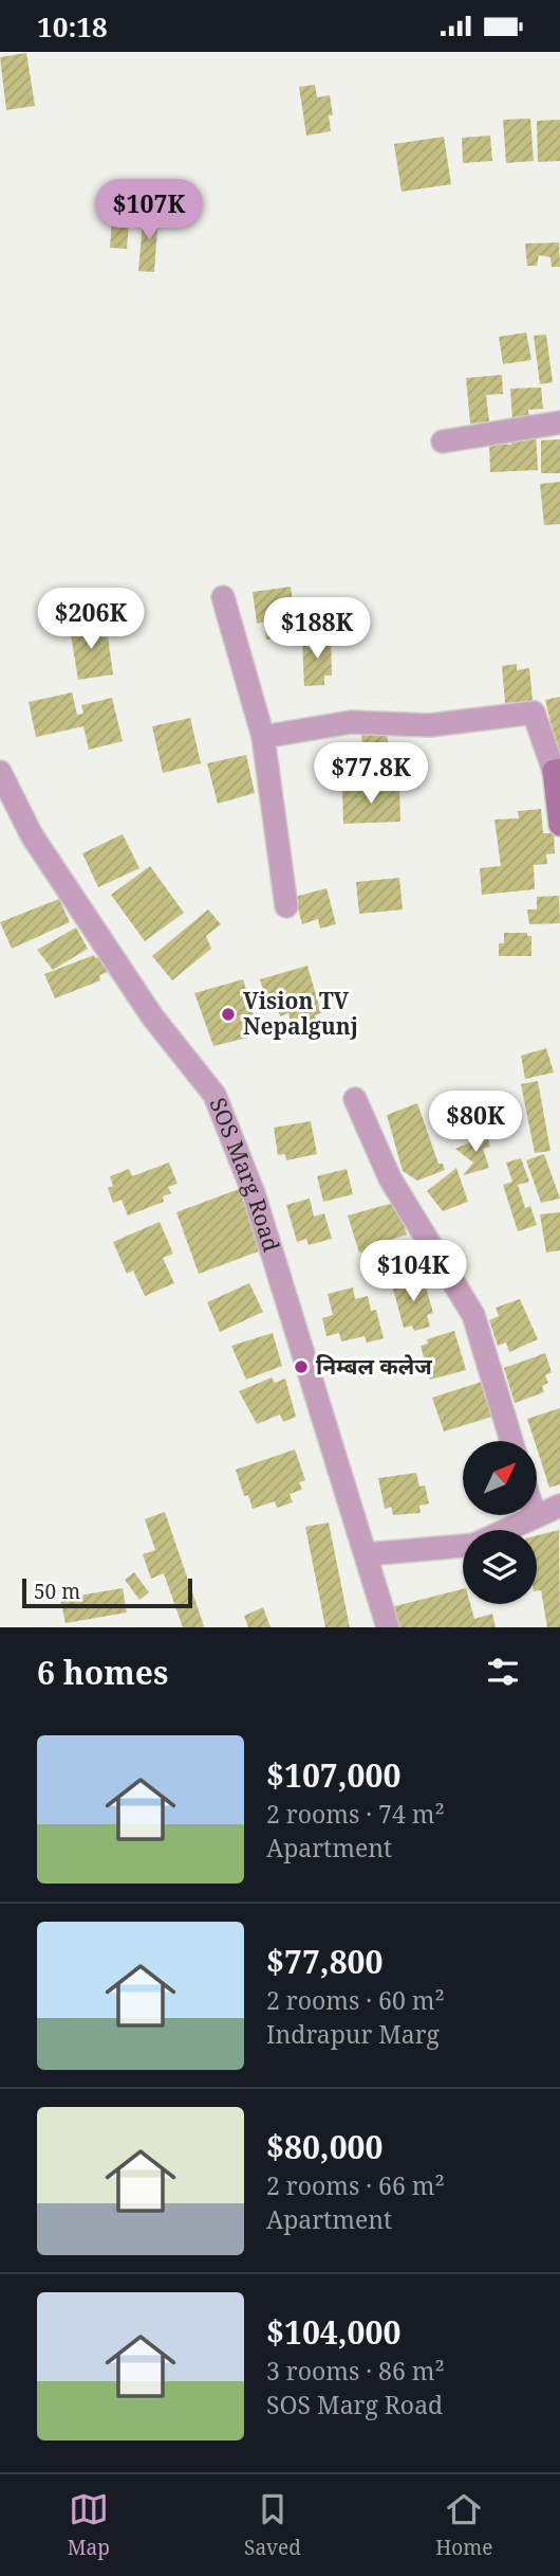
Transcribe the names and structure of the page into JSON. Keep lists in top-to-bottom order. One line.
{"streets":{"street":["SOS Marg Road"]},"places":["Vision TV Nepalgunj","निम्बल कलेज"],"scale_bar":"50 m","north":"top right","page":{"status":"10:18","price":["$107K","$206K","$188K","$77.8K","$80K","$104K"],"scale":"50 m","heading":"6 homes","list":[{"name":"$107,000","note":"2 rooms · 74 m² · Apartment"},{"name":"$77,800","note":"2 rooms · 60 m² · Indrapur Marg"},{"name":"$80,000","note":"2 rooms · 66 m² · Apartment"},{"name":"$104,000","note":"3 rooms · 86 m² · SOS Marg Road"}],"tabs":["Map","Saved","Home"]}}
